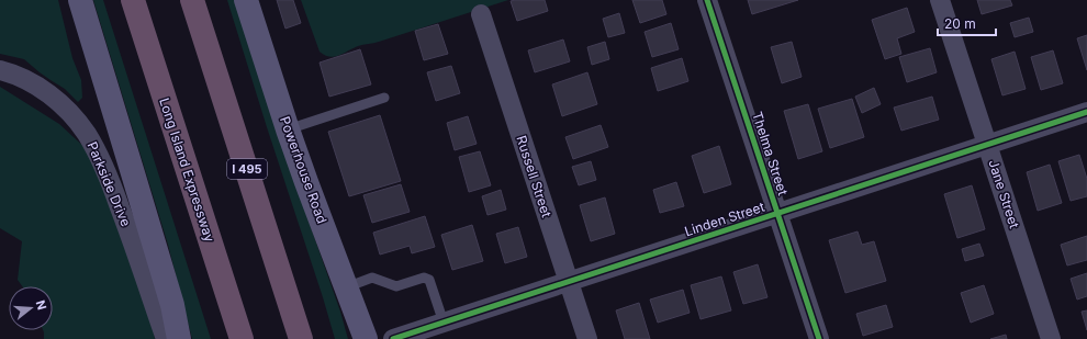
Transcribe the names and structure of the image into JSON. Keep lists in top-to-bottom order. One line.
{"streets":{"highway":["I 495","Long Island Expressway"],"main road":["Powerhouse Road"],"street":["Thelma Street","Russell Street","Parkside Drive","Jane Street","Linden Street"]},"crossings":[["Thelma Street","Linden Street"],["Russell Street","Linden Street"],["Jane Street","Linden Street"]],"scale_bar":"20 m","north":"right"}
